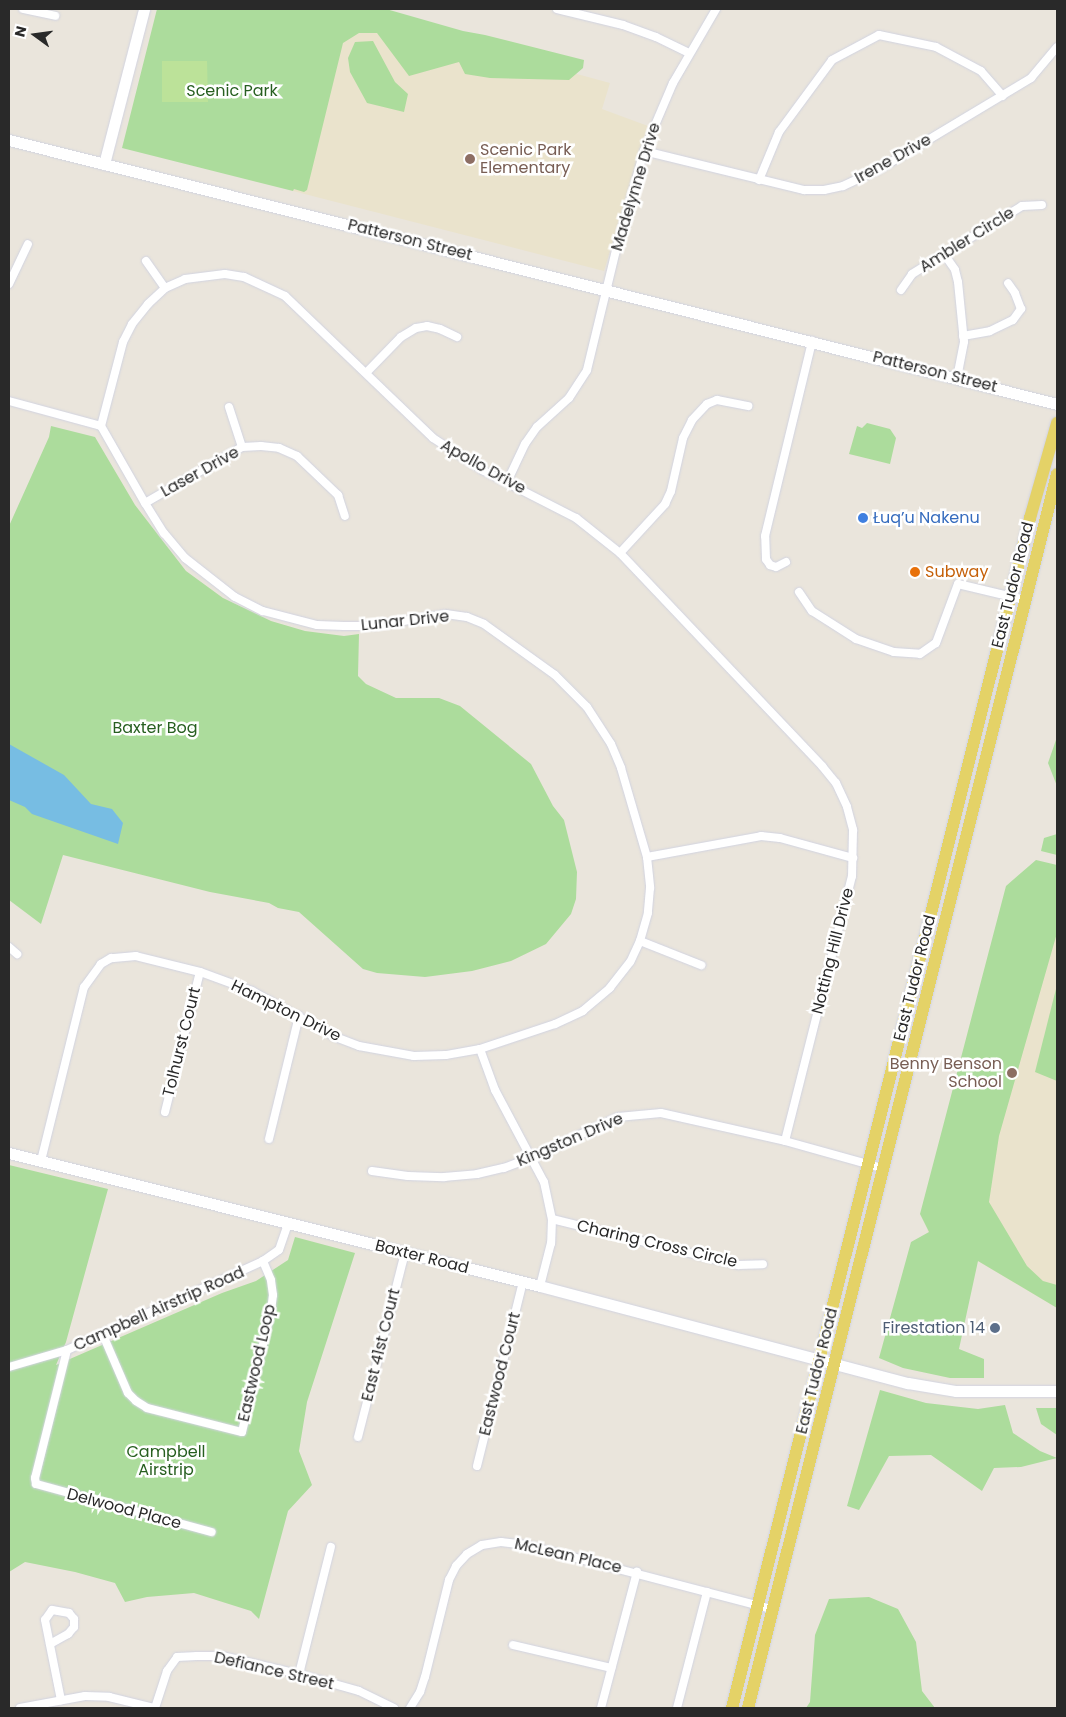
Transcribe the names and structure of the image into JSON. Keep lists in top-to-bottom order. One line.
{"streets":{"main road":["East Tudor Road"],"street":["Irene Drive","Madelynne Drive","Patterson Street","Ambler Circle","Apollo Drive","Laser Drive","Lunar Drive","Notting Hill Drive","Hampton Drive","Tolhurst Court","Kingston Drive","Charing Cross Circle","Baxter Road","Campbell Airstrip Road","East 41st Court","Eastwood Loop","Eastwood Court","Delwood Place","McLean Place","Defiance Street"]},"crossings":[["Irene Drive","Madelynne Drive"],["Madelynne Drive","Patterson Street"],["Madelynne Drive","Apollo Drive"],["Apollo Drive","Lunar Drive"],["Apollo Drive","Notting Hill Drive"],["Laser Drive","Lunar Drive"],["East Tudor Road","Kingston Drive"],["East Tudor Road","Baxter Road"],["East Tudor Road","McLean Place"],["Lunar Drive","Hampton Drive"],["Notting Hill Drive","Kingston Drive"],["Hampton Drive","Tolhurst Court"],["Hampton Drive","Baxter Road"],["Baxter Road","Campbell Airstrip Road"],["Baxter Road","East 41st Court"],["Baxter Road","Eastwood Court"],["Campbell Airstrip Road","Eastwood Loop"],["Campbell Airstrip Road","Delwood Place"]],"parks":["Scenic Park","Baxter Bog","Campbell Airstrip"],"places":["Scenic Park Elementary","Łuq’u Nakenu","Subway","Benny Benson School","Firestation 14"],"north":"left"}
